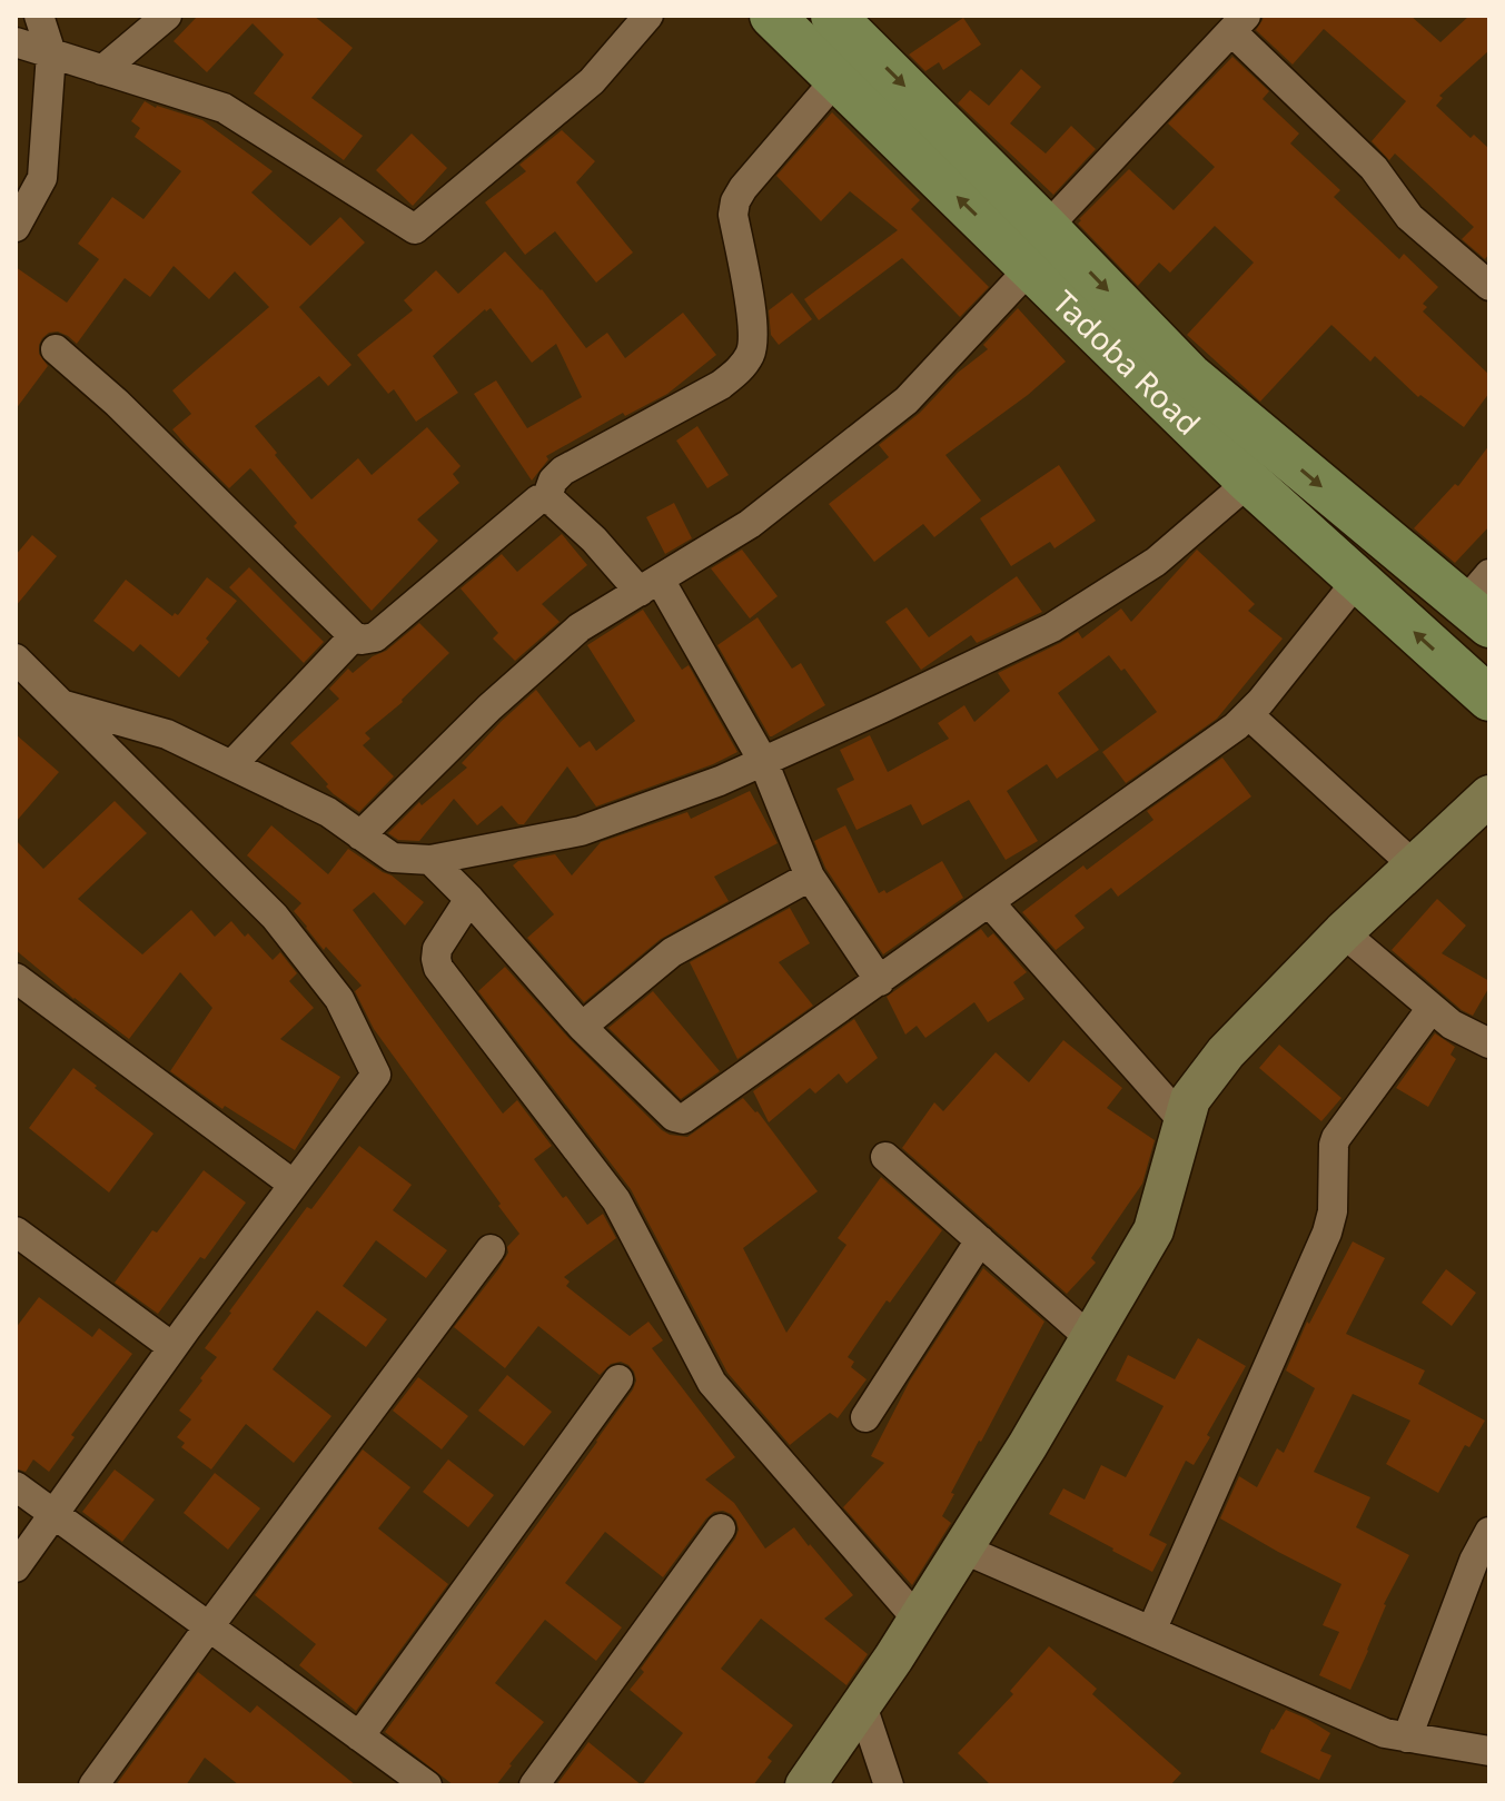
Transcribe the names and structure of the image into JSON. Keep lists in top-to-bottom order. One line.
{"streets":{"main road":["Tadoba Road"]}}
